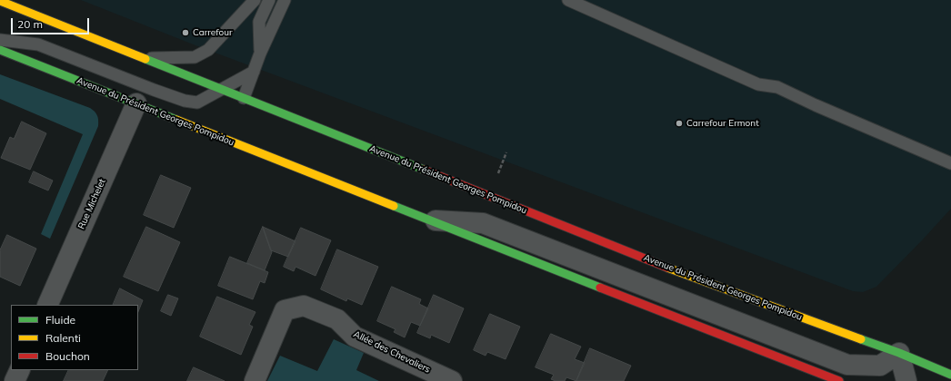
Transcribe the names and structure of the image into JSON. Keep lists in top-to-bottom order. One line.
{"streets":{"main road":["Avenue du Président Georges Pompidou"],"street":["Rue Michelet","Allée des Chevaliers"]},"crossings":[["Avenue du Président Georges Pompidou","Rue Michelet"]],"places":["Carrefour","Carrefour Ermont"],"legend":["Fluide","Ralenti","Bouchon"],"scale_bar":"20 m"}
